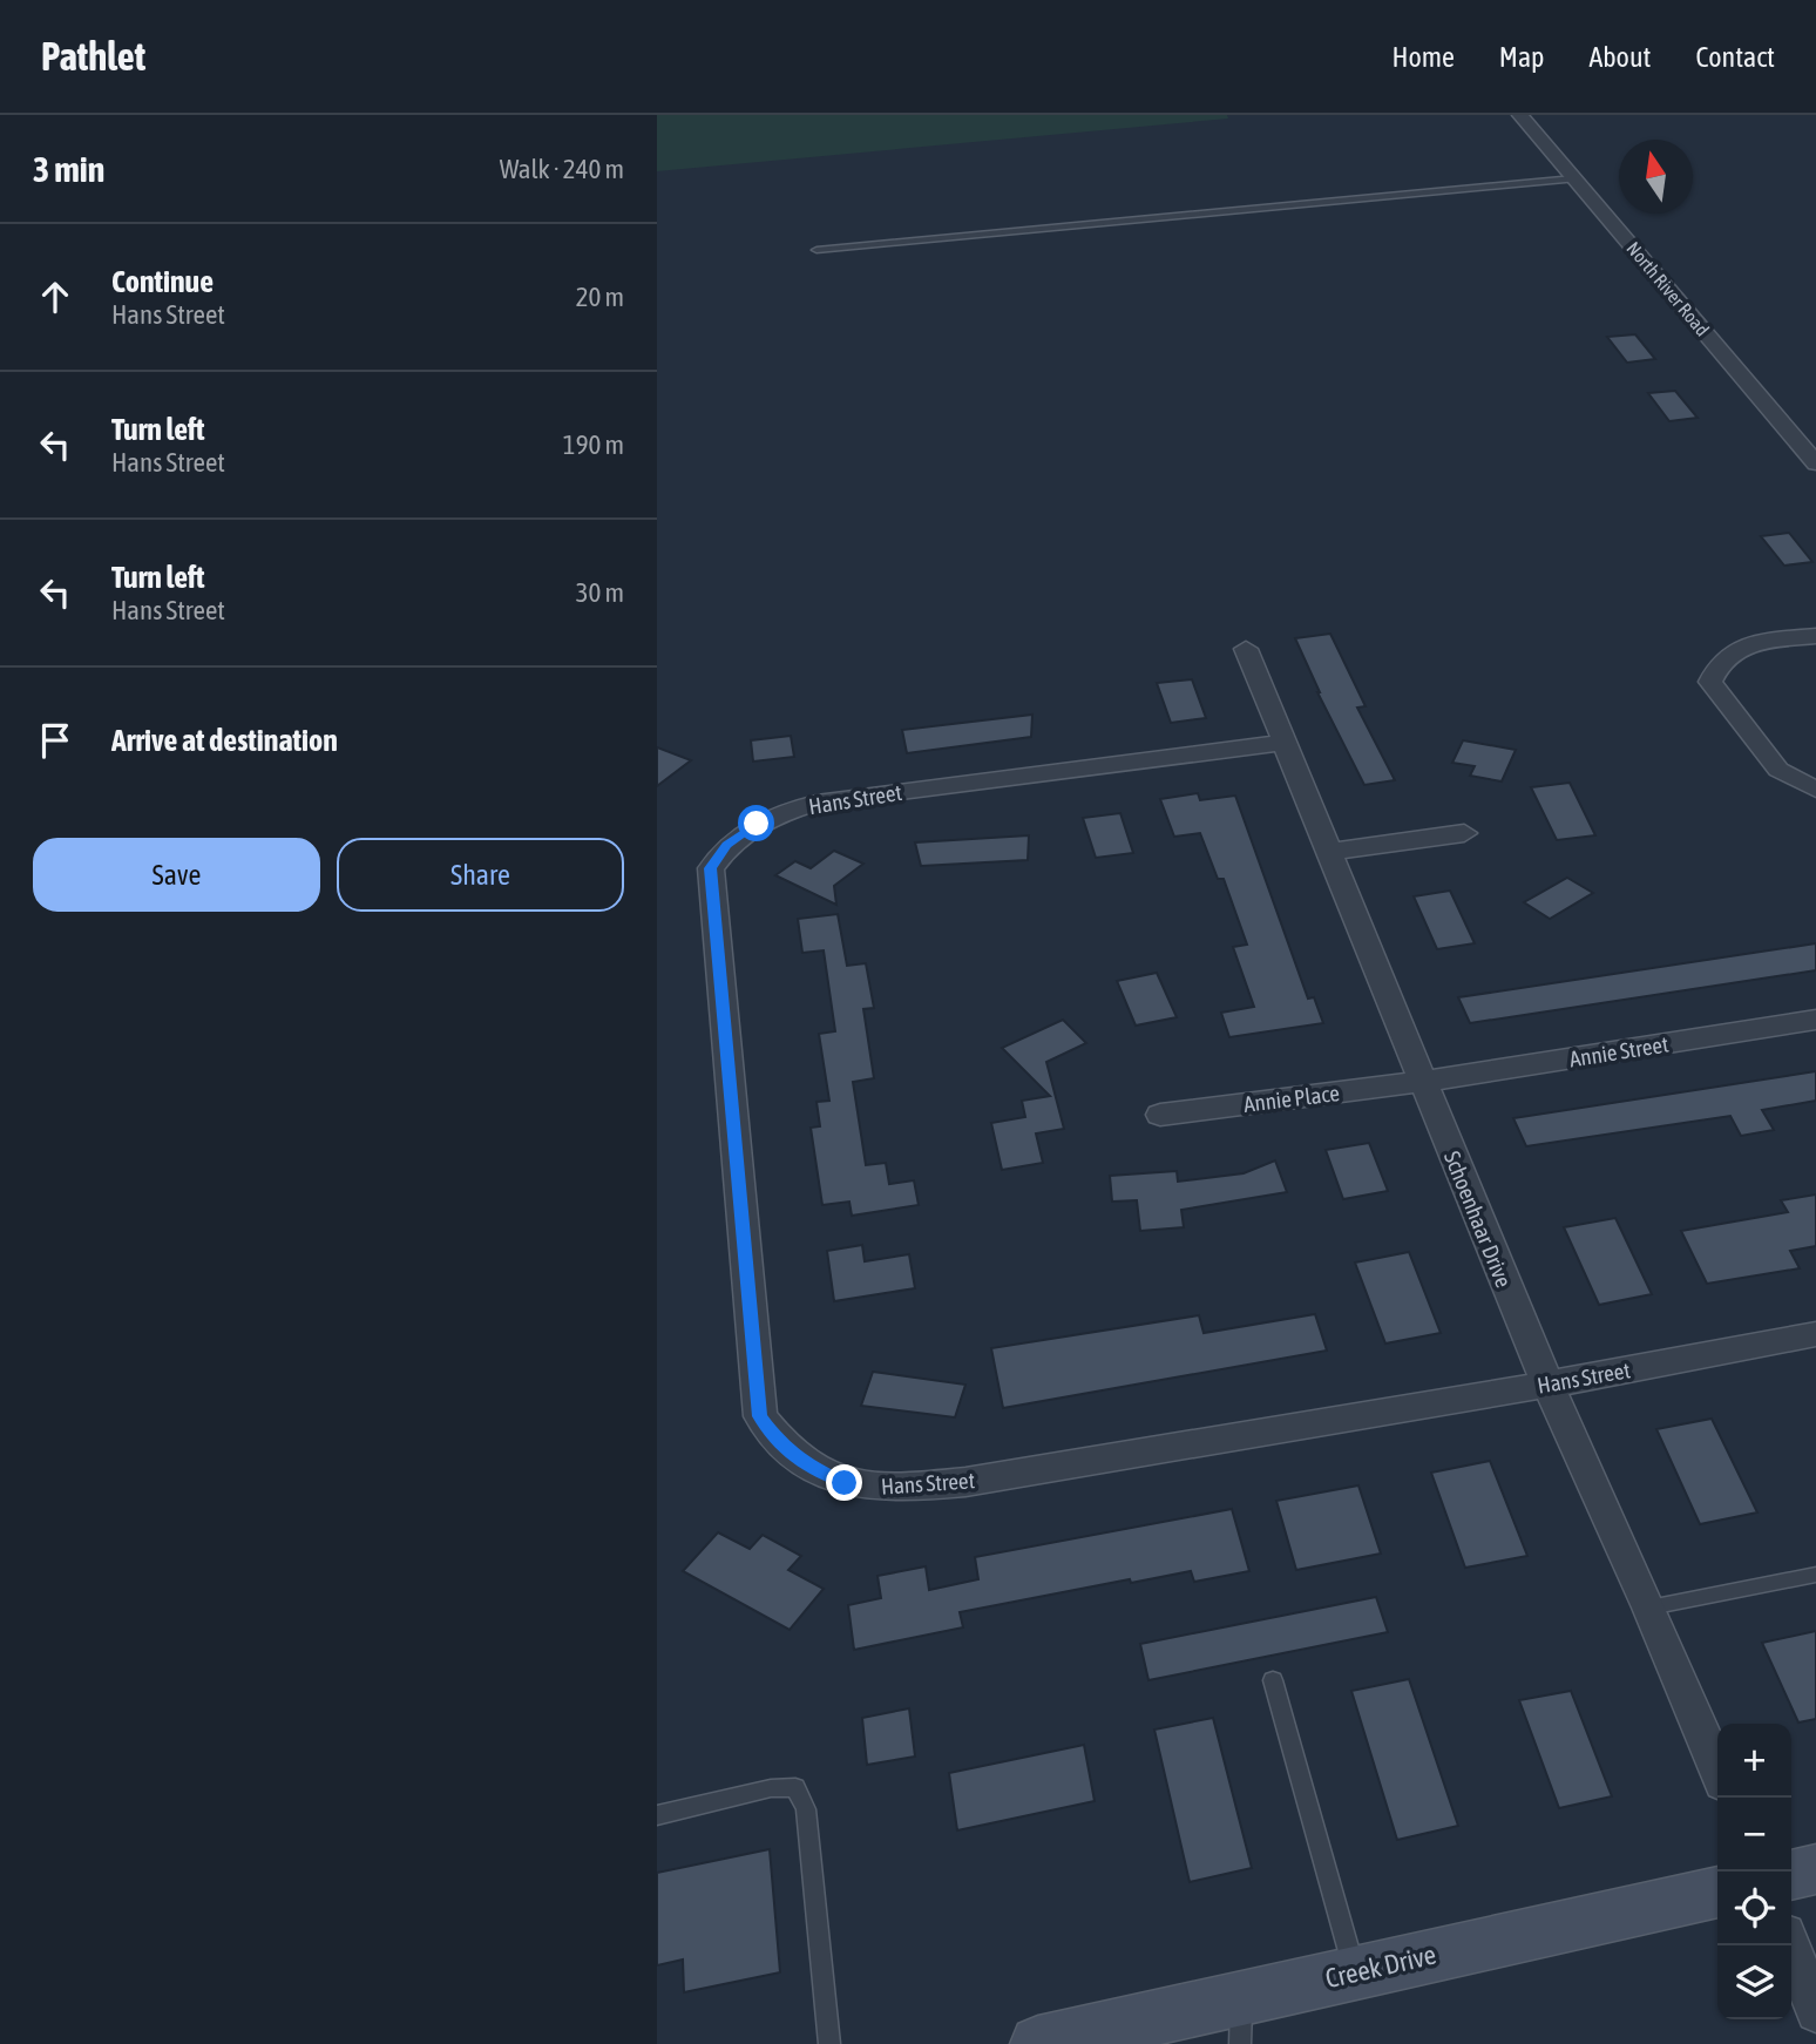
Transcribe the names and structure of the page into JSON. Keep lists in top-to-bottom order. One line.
{"streets":{"street":["North River Road","Hans Street","Annie Street","Annie Place","Schoenhaar Drive","Creek Drive"]},"crossings":[["Hans Street","Schoenhaar Drive"],["Annie Street","Annie Place"],["Annie Street","Schoenhaar Drive"],["Annie Place","Schoenhaar Drive"]],"north":"top","page":{"header":"Pathlet","nav":["Home","Map","About","Contact"],"heading":["3 min","Walk · 240 m"],"list":[["Continue","Hans Street","20 m"],["Turn left","Hans Street","190 m"],["Turn left","Hans Street","30 m"],"Arrive at destination"],"buttons":["Save","Share"],"map_buttons":["+","−"]}}
